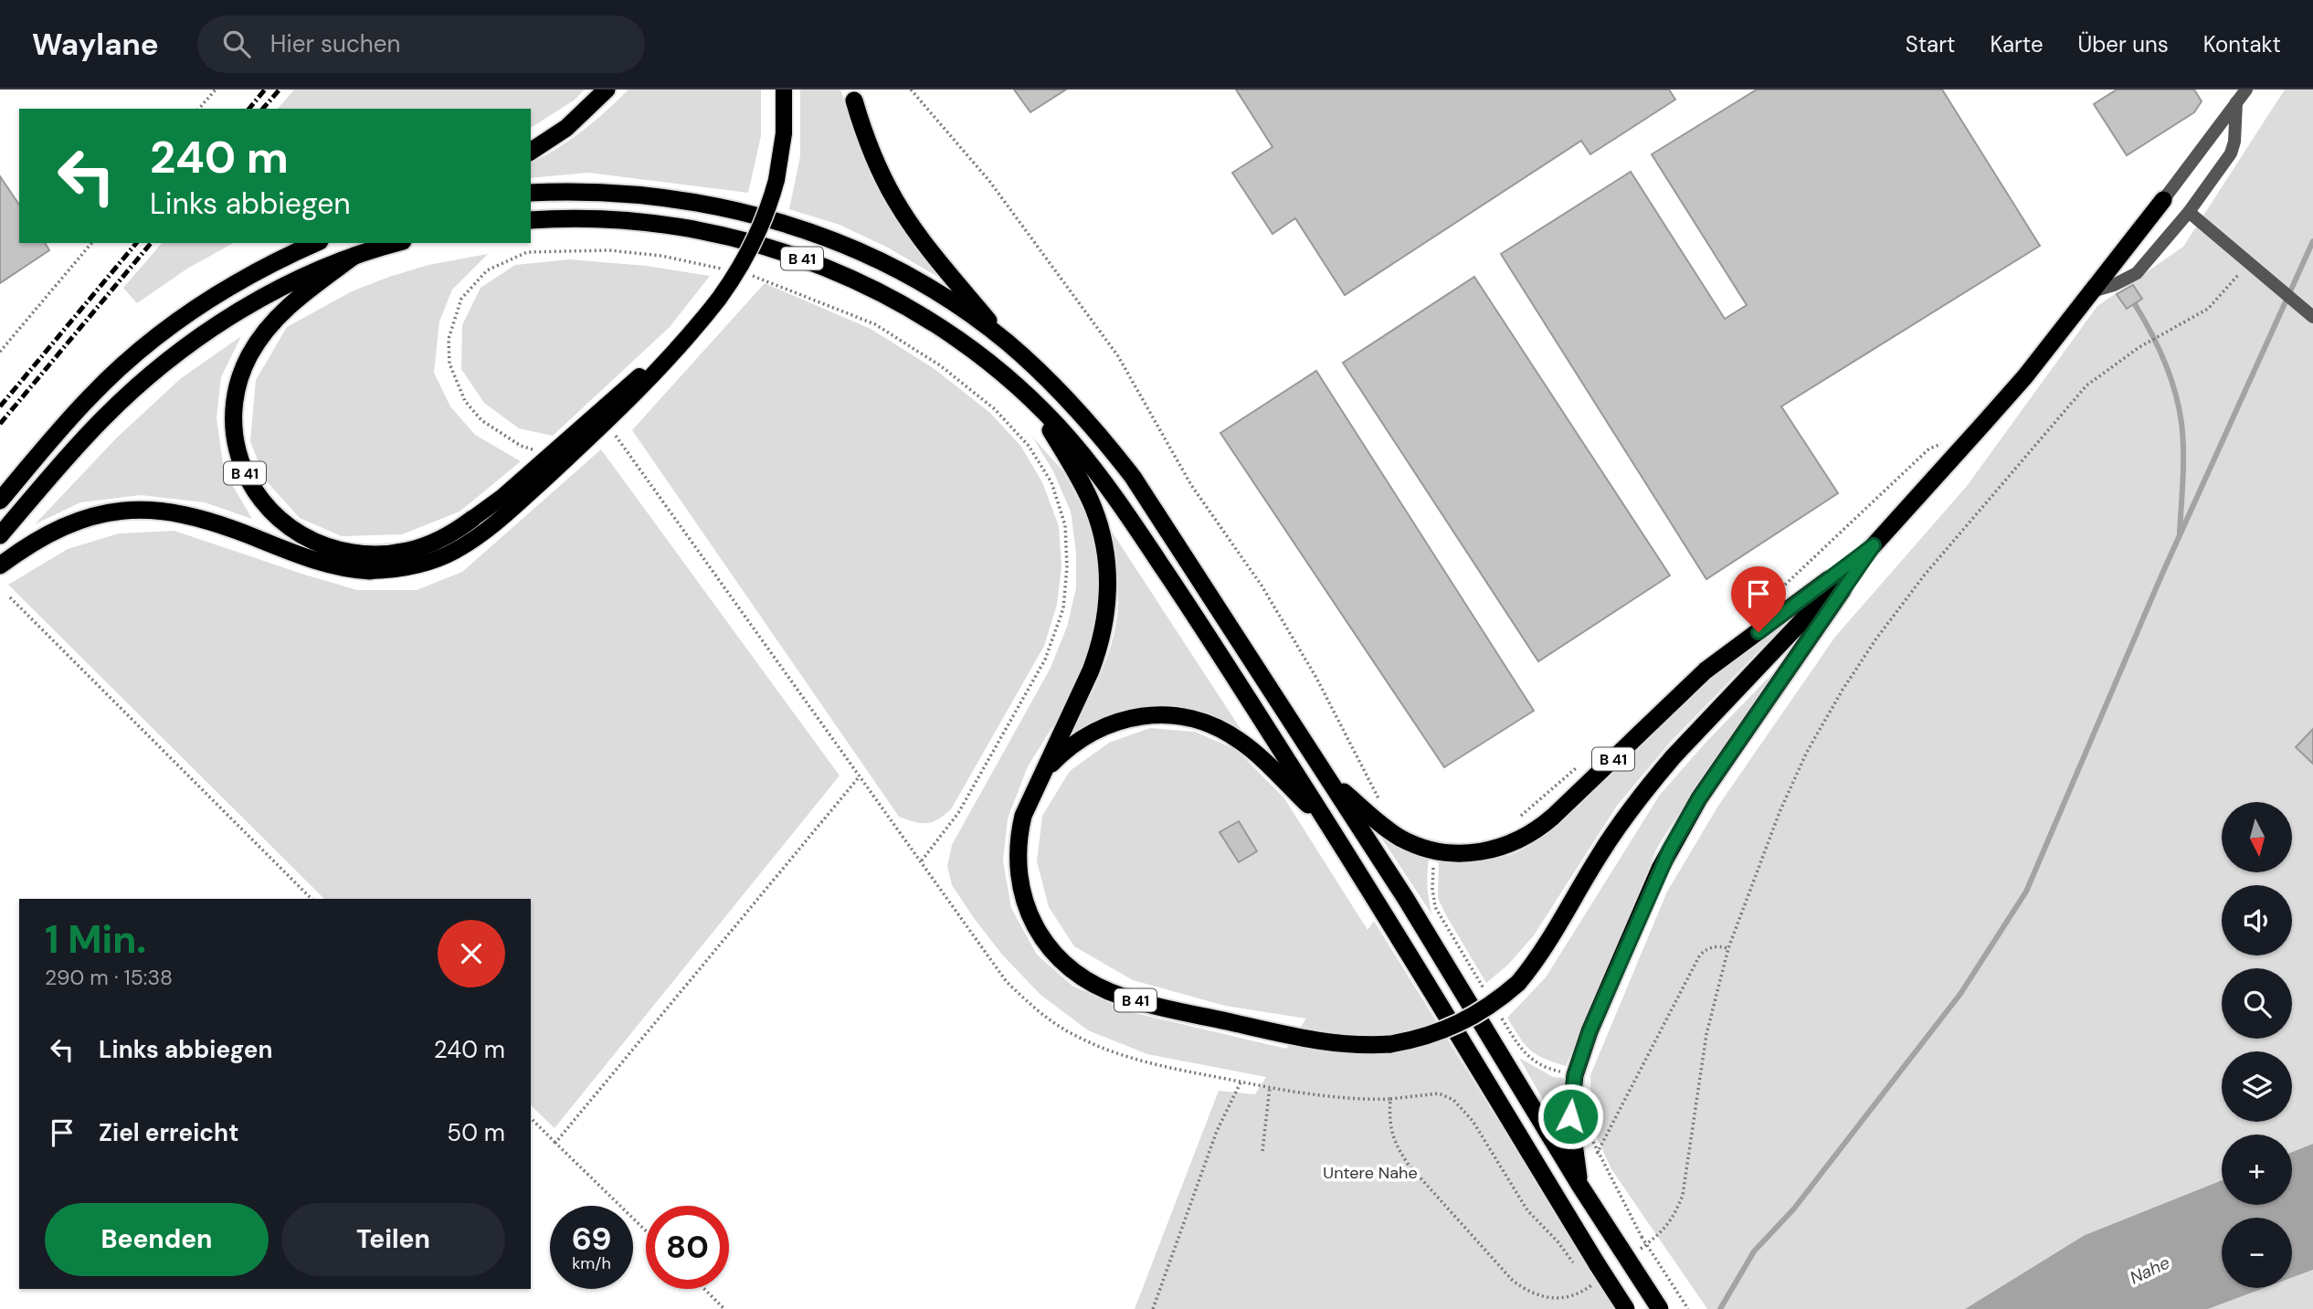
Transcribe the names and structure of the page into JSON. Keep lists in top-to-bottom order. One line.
{"streets":{"highway":["B 41"]},"water":["Nahe"],"parks":["Untere Nahe"],"north":"bottom","page":{"header":"Waylane","search":"Hier suchen","nav":["Start","Karte","Über uns","Kontakt"],"turn":["240 m","Links abbiegen"],"map_buttons":["+","−"],"heading":["1 Min.","290 m · 15:38"],"list":[{"name":"Links abbiegen","value":"240 m"},{"name":"Ziel erreicht","value":"50 m"}],"buttons":["Beenden","Teilen"],"speed":"69 km/h","limit":"80"}}
